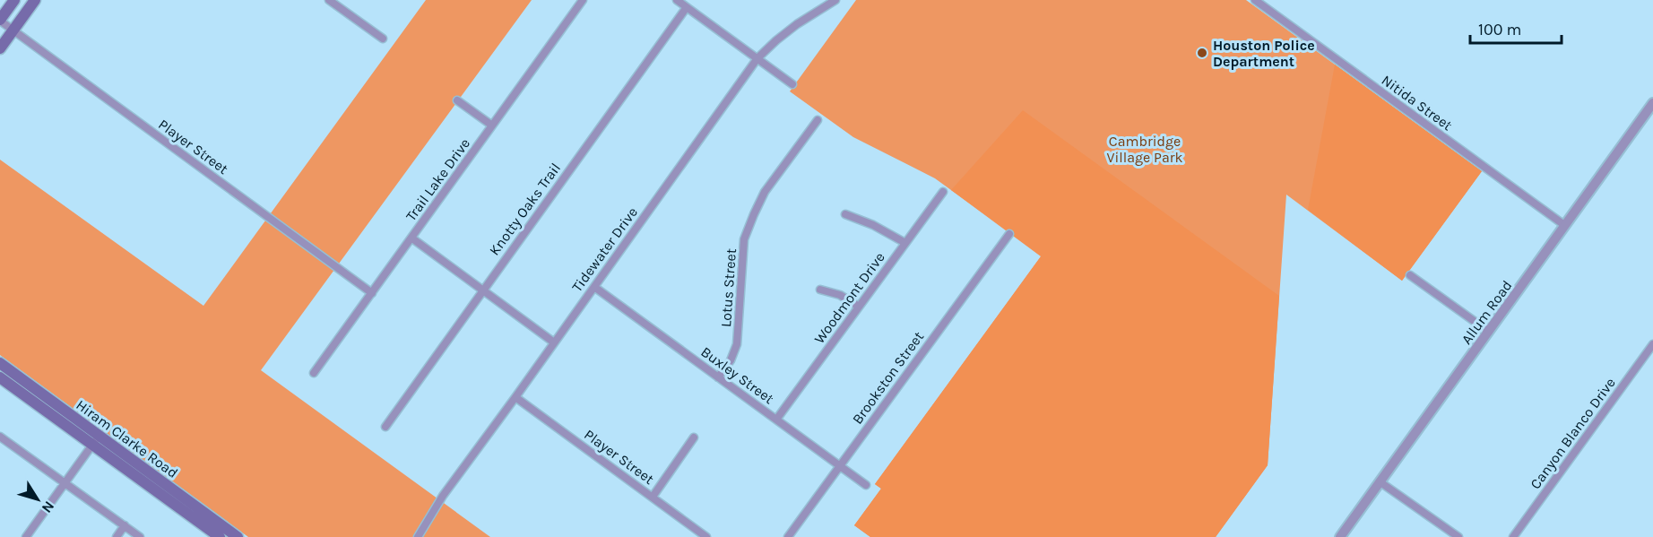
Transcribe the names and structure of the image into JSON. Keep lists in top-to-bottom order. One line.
{"streets":{"main road":["Hiram Clarke Road"],"street":["Nitida Street","Player Street","Trail Lake Drive","Knotty Oaks Trail","Tidewater Drive","Lotus Street","Woodmont Drive","Allum Road","Buxley Street","Brookston Street","Canyon Blanco Drive"]},"crossings":[["Nitida Street","Allum Road"],["Player Street","Trail Lake Drive"],["Player Street","Tidewater Drive"],["Tidewater Drive","Buxley Street"],["Lotus Street","Buxley Street"],["Woodmont Drive","Buxley Street"],["Buxley Street","Brookston Street"]],"parks":["Cambridge Village Park"],"places":["Houston Police Department"],"scale_bar":"100 m","north":"bottom right"}
